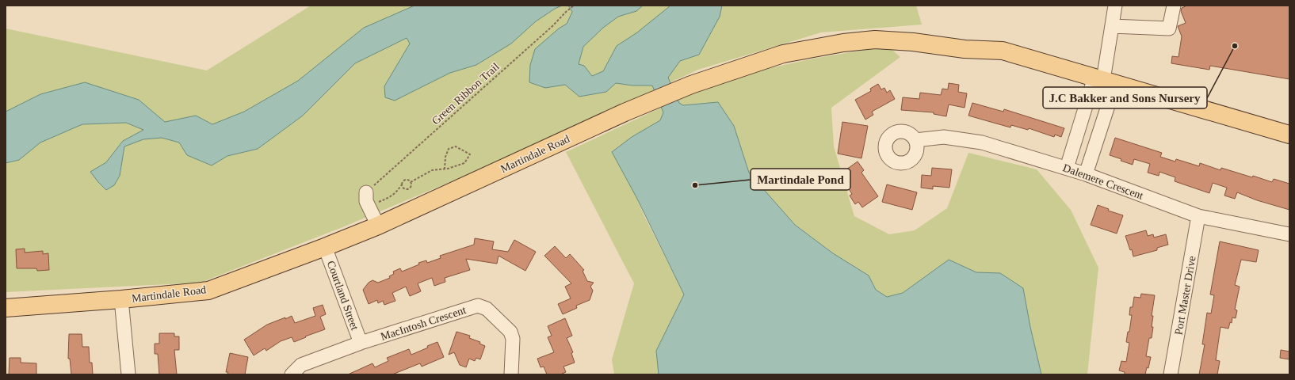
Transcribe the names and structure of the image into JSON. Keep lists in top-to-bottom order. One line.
{"streets":{"main road":["Martindale Road"],"street":["Dalemere Crescent","Courtland Street","Port Master Drive","MacIntosh Crescent"],"path":["Green Ribbon Trail"]},"crossings":[["Martindale Road","Courtland Street"],["Dalemere Crescent","Port Master Drive"],["Courtland Street","MacIntosh Crescent"]],"places":["J.C Bakker and Sons Nursery","Martindale Pond"]}
